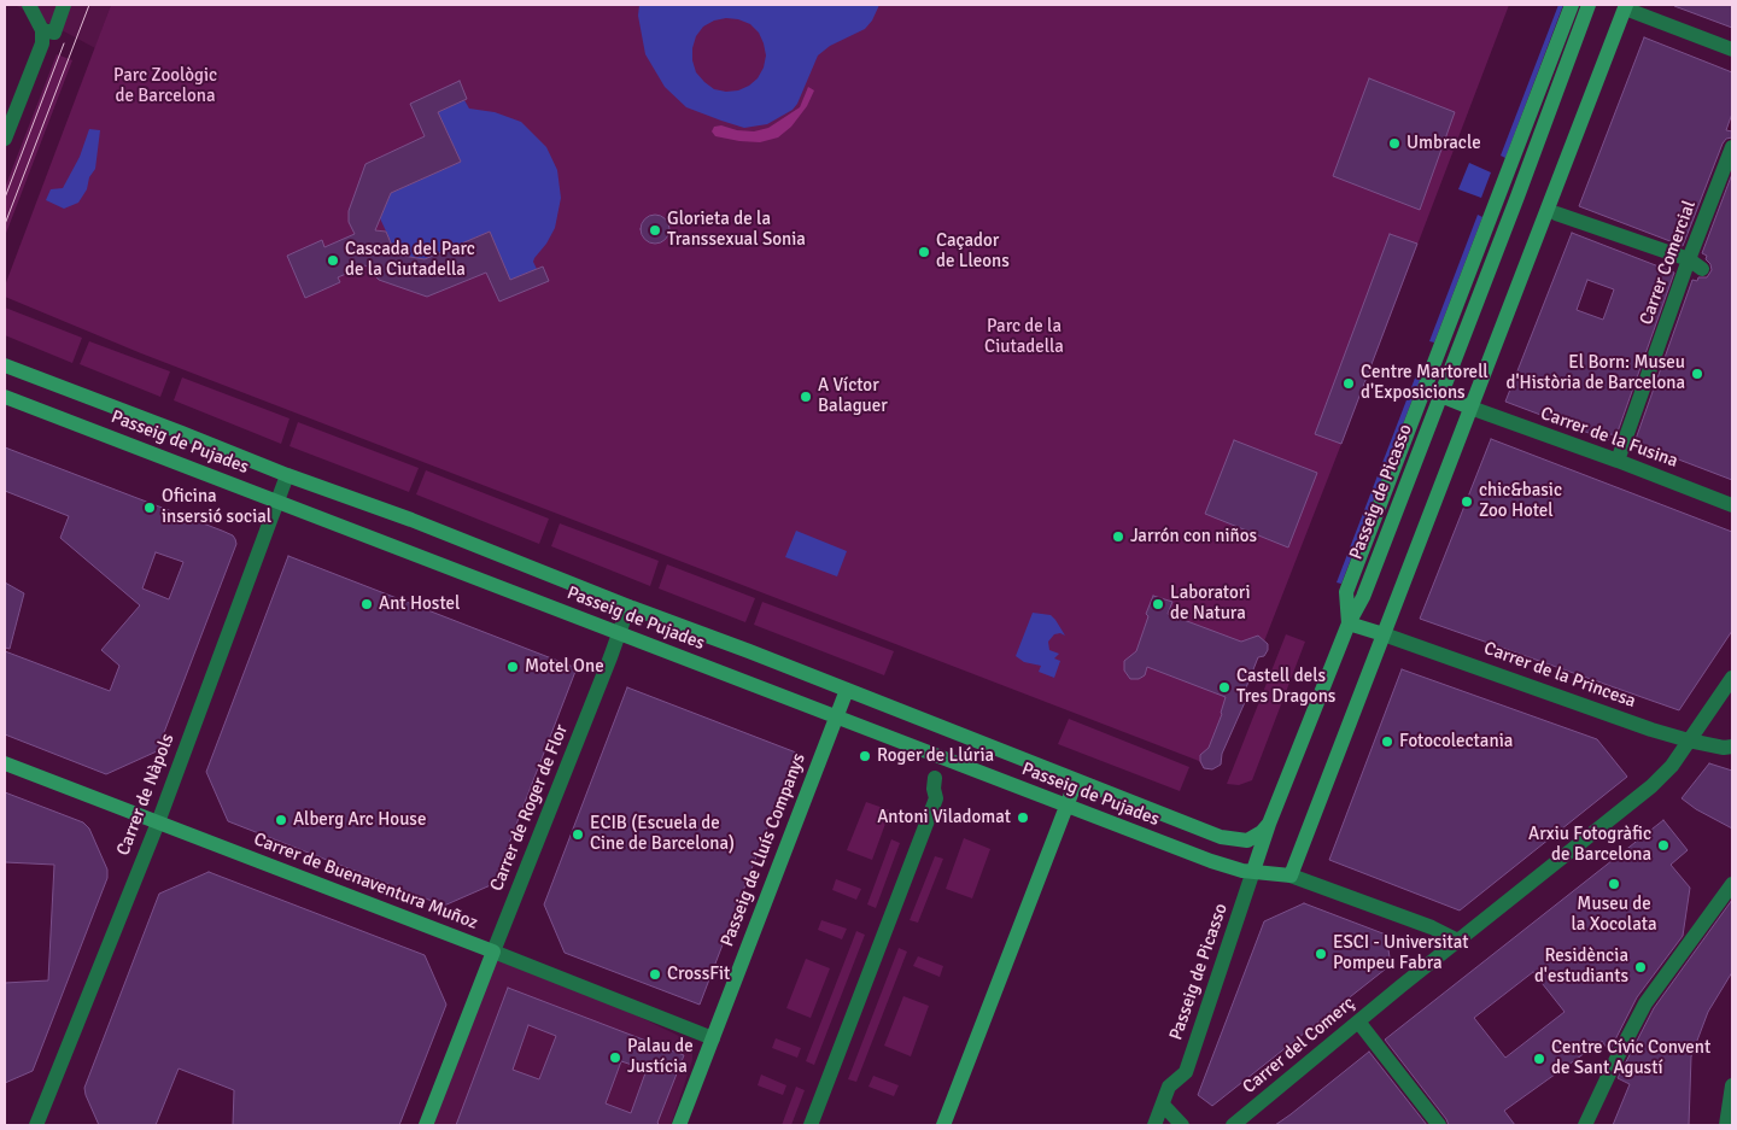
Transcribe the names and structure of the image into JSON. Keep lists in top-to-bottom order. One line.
{"streets":{"street":["Carrer Comercial","Carrer de la Fusina","Passeig de Pujades","Passeig de Picasso","Carrer de la Princesa","Carrer de Nàpols","Carrer de Roger de Flor","Passeig de Lluís Companys","Carrer de Buenaventura Muñoz","Carrer del Comerç"]},"crossings":[["Carrer Comercial","Carrer de la Fusina"],["Passeig de Pujades","Passeig de Picasso"],["Passeig de Pujades","Carrer de Nàpols"],["Passeig de Pujades","Carrer de Roger de Flor"],["Passeig de Pujades","Passeig de Lluís Companys"],["Carrer de la Princesa","Carrer del Comerç"],["Carrer de Nàpols","Carrer de Buenaventura Muñoz"],["Carrer de Roger de Flor","Carrer de Buenaventura Muñoz"],["Passeig de Lluís Companys","Carrer de Buenaventura Muñoz"]],"parks":["Parc Zoològic de Barcelona","Parc de la Ciutadella"],"places":["Umbracle","Glorieta de la Transsexual Sonia","Caçador de Lleons","Cascada del Parc de la Ciutadella","El Born: Museu d'Història de Barcelona","Centre Martorell d'Exposicions","A Víctor Balaguer","chic&basic Zoo Hotel","Oficina insersió social","Jarrón con niños","Ant Hostel","Laboratori de Natura","Motel One","Castell dels Tres Dragons","Fotocolectania","Roger de Llúria","Antoni Viladomat","Alberg Arc House","ECIB (Escuela de Cine de Barcelona)","Arxiu Fotogràfic de Barcelona","Museu de la Xocolata","ESCI - Universitat Pompeu Fabra","Residència d'estudiants","CrossFit","Palau de Justícia","Centre Cívic Convent de Sant Agustí"]}
